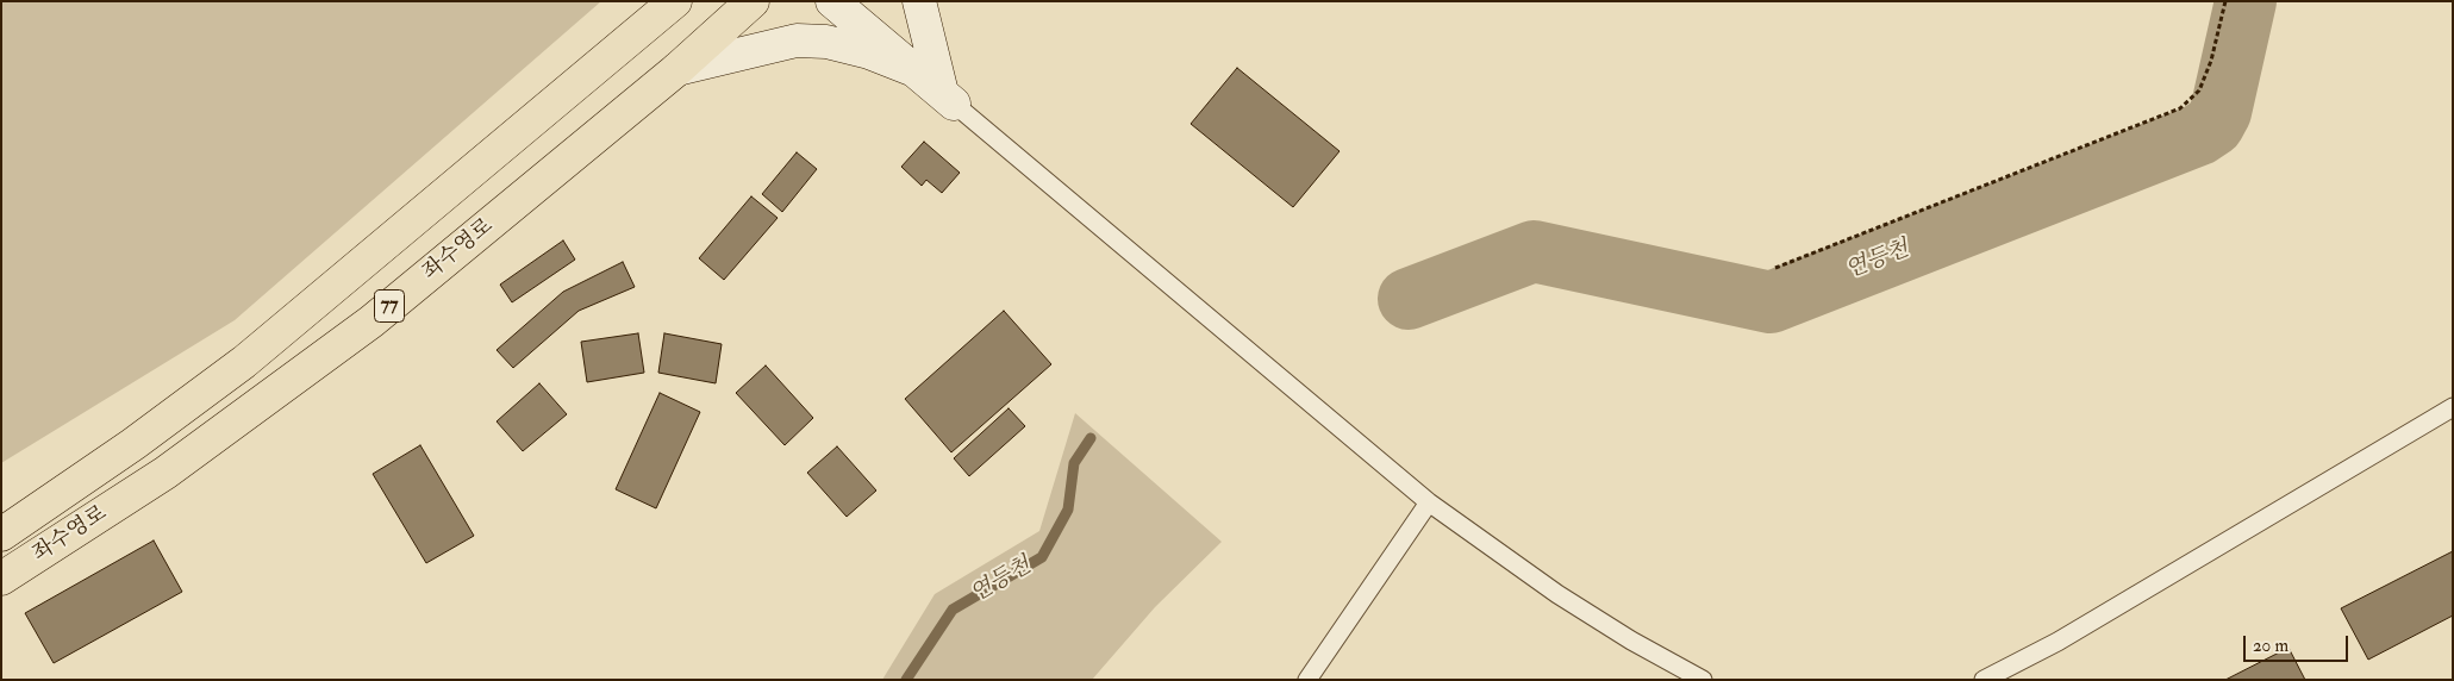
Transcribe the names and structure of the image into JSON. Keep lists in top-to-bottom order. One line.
{"streets":{"main road":["좌수영로","77"]},"water":["연등천"],"scale_bar":"20 m"}
